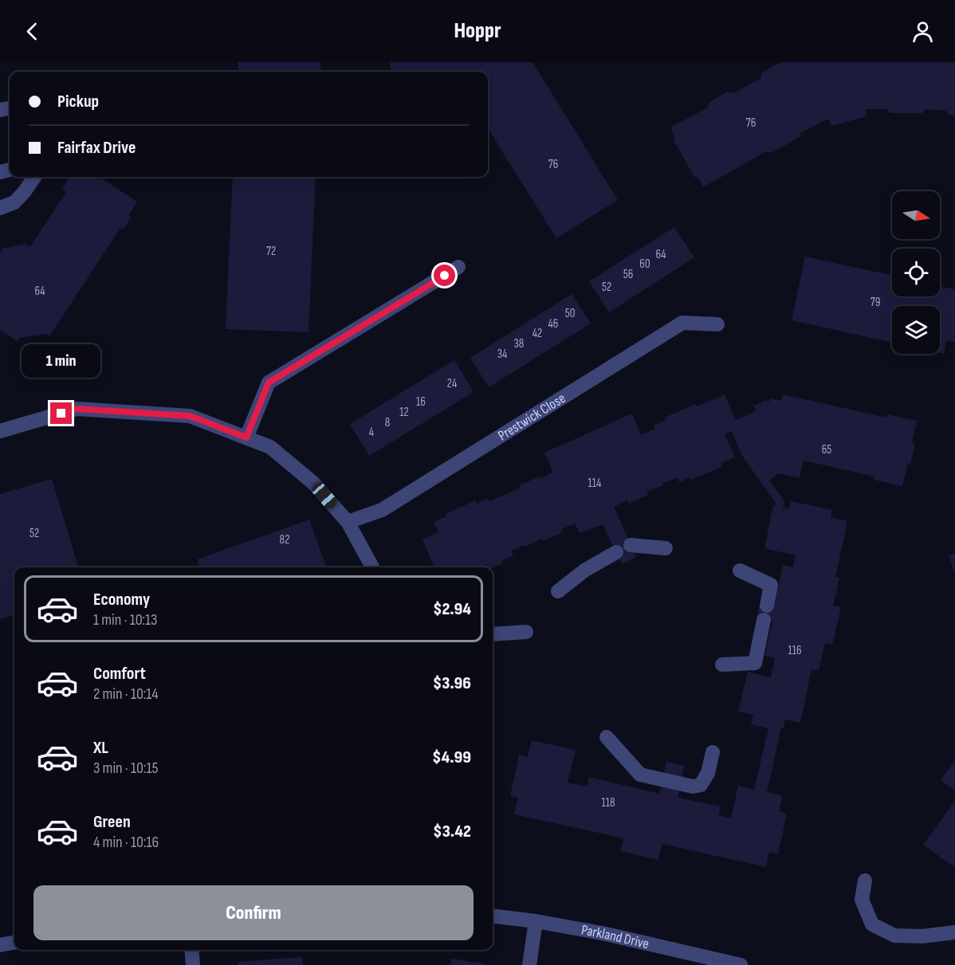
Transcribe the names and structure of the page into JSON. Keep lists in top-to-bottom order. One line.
{"streets":{"street":["Prestwick Close","Parkland Drive"]},"house_numbers":["76","76","72","64","60","56","52","64","79","50","46","42","38","34","24","16","12","8","4","65","114","52","82","116","118"],"north":"right","page":{"header":"Hoppr","banner":["Pickup","Fairfax Drive"],"bubble":"1 min","list":[{"name":"Economy","note":"1 min · 10:13","value":"$2.94"},{"name":"Comfort","note":"2 min · 10:14","value":"$3.96"},{"name":"XL","note":"3 min · 10:15","value":"$4.99"},{"name":"Green","note":"4 min · 10:16","value":"$3.42"}],"buttons":"Confirm"}}
